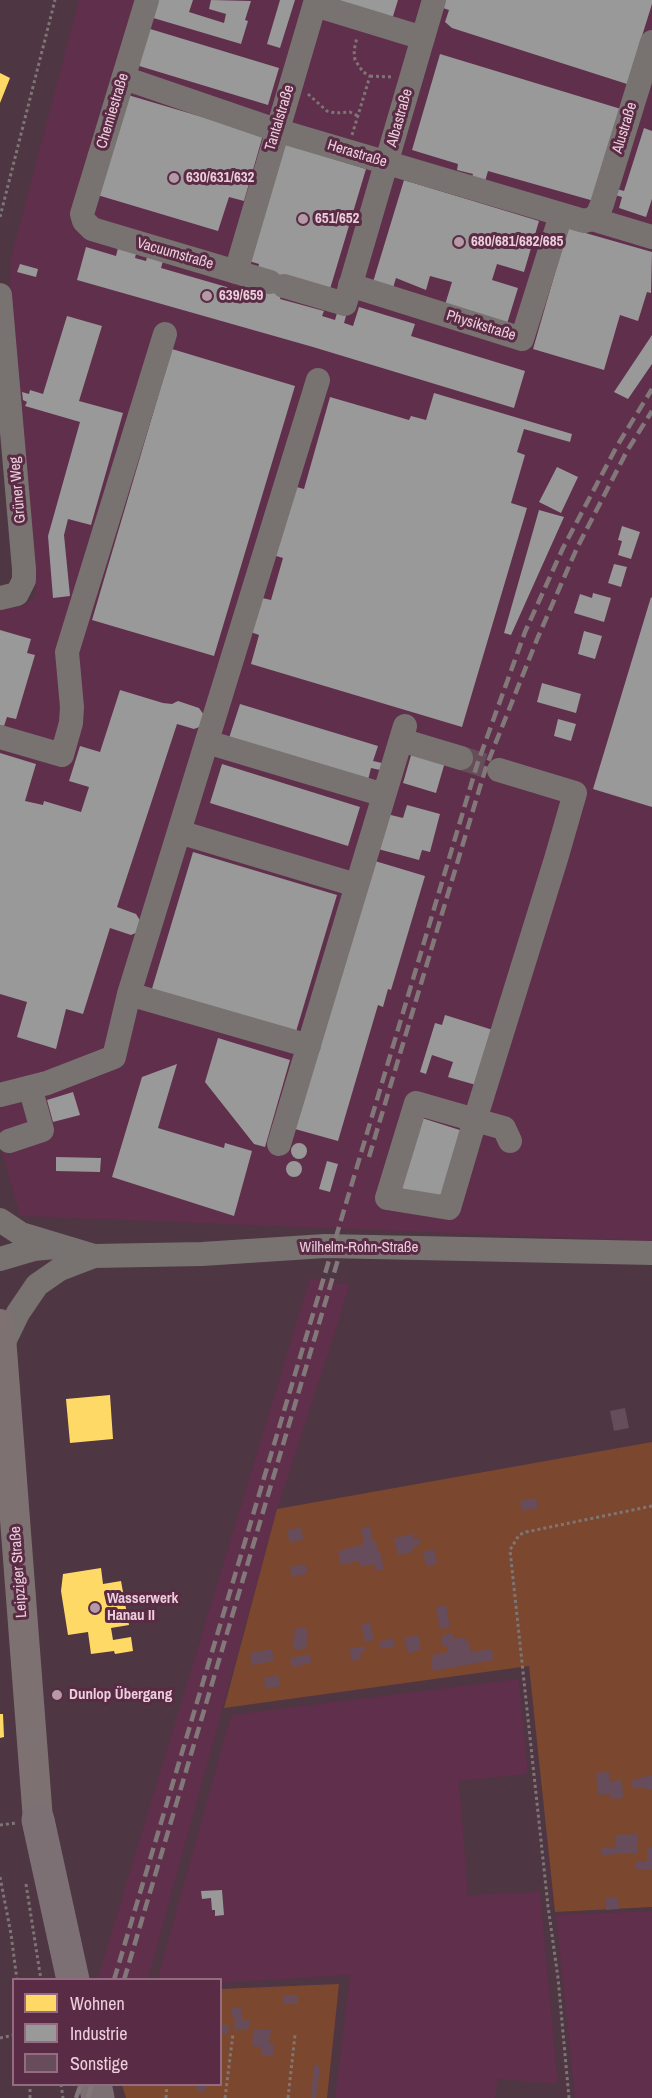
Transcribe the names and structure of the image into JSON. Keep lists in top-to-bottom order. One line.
{"streets":{"main road":["Leipziger Straße"],"street":["Chemiestraße","Tantalstraße","Albastraße","Alustraße","Herastraße","Vacuumstraße","Physikstraße","Grüner Weg","Wilhelm-Rohn-Straße"]},"crossings":[["Chemiestraße","Herastraße"],["Chemiestraße","Vacuumstraße"],["Tantalstraße","Herastraße"],["Tantalstraße","Vacuumstraße"],["Albastraße","Herastraße"],["Albastraße","Vacuumstraße"],["Albastraße","Physikstraße"],["Alustraße","Herastraße"],["Herastraße","Physikstraße"],["Vacuumstraße","Physikstraße"],["Wilhelm-Rohn-Straße","Leipziger Straße"]],"places":["630/631/632","651/652","680/681/682/685","639/659","Wasserwerk Hanau II","Dunlop Übergang"],"legend":["Wohnen","Industrie","Sonstige"]}
